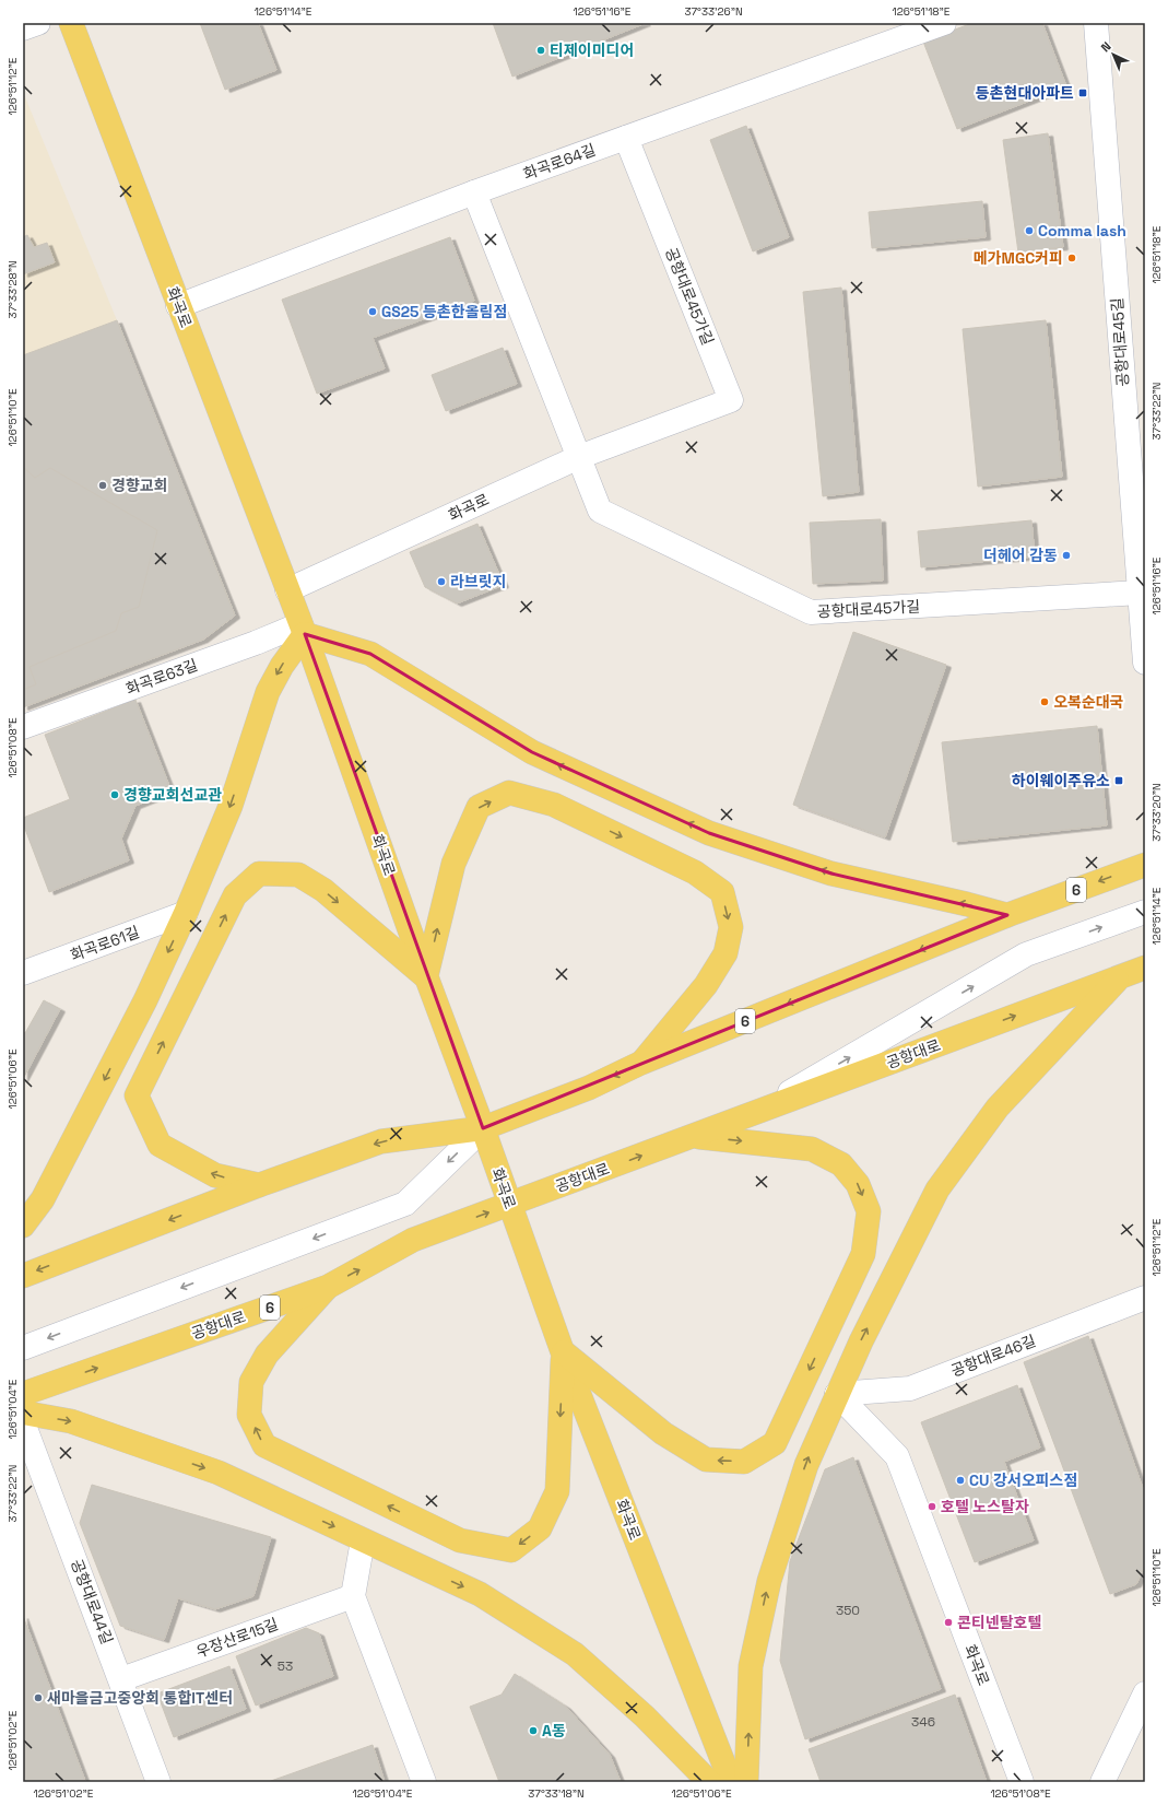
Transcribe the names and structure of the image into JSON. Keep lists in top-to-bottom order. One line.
{"streets":{"main road":["화곡로","6","공항대로"],"street":["화곡로64길","공항대로45가길","공항대로45길","화곡로63길","화곡로61길","공항대로46길","공항대로44길","우장산로15길"]},"crossings":[["화곡로64길","공항대로45가길"],["화곡로64길","화곡로"],["공항대로45가길","화곡로"],["공항대로45가길","공항대로45길"],["화곡로","화곡로63길"],["화곡로","6"],["화곡로","공항대로"],["화곡로","공항대로46길"],["공항대로44길","우장산로15길"]],"places":{"other":["티제이미디어","Comma lash","메가MGC커피","GS25 등촌한올림점","경향교회","더헤어 감동","라브릿지","오복순대국","경향교회선교관","CU 강서오피스점","호텔 노스탈자","콘티넨탈호텔","새마을금고중앙회 통합IT센터","A동"],"transit":["등촌현대아파트","하이웨이주유소"]},"house_numbers":["350","53","346"],"north":"top left","coordinates":["126°51'14\"E","126°51'16\"E","37°33'26\"N","126°51'18\"E","126°51'12\"E","37°33'28\"N","37°33'22\"N","126°51'10\"E","126°51'08\"E","37°33'20\"N","126°51'06\"E","126°51'04\"E","126°51'02\"E","37°33'18\"N"]}
